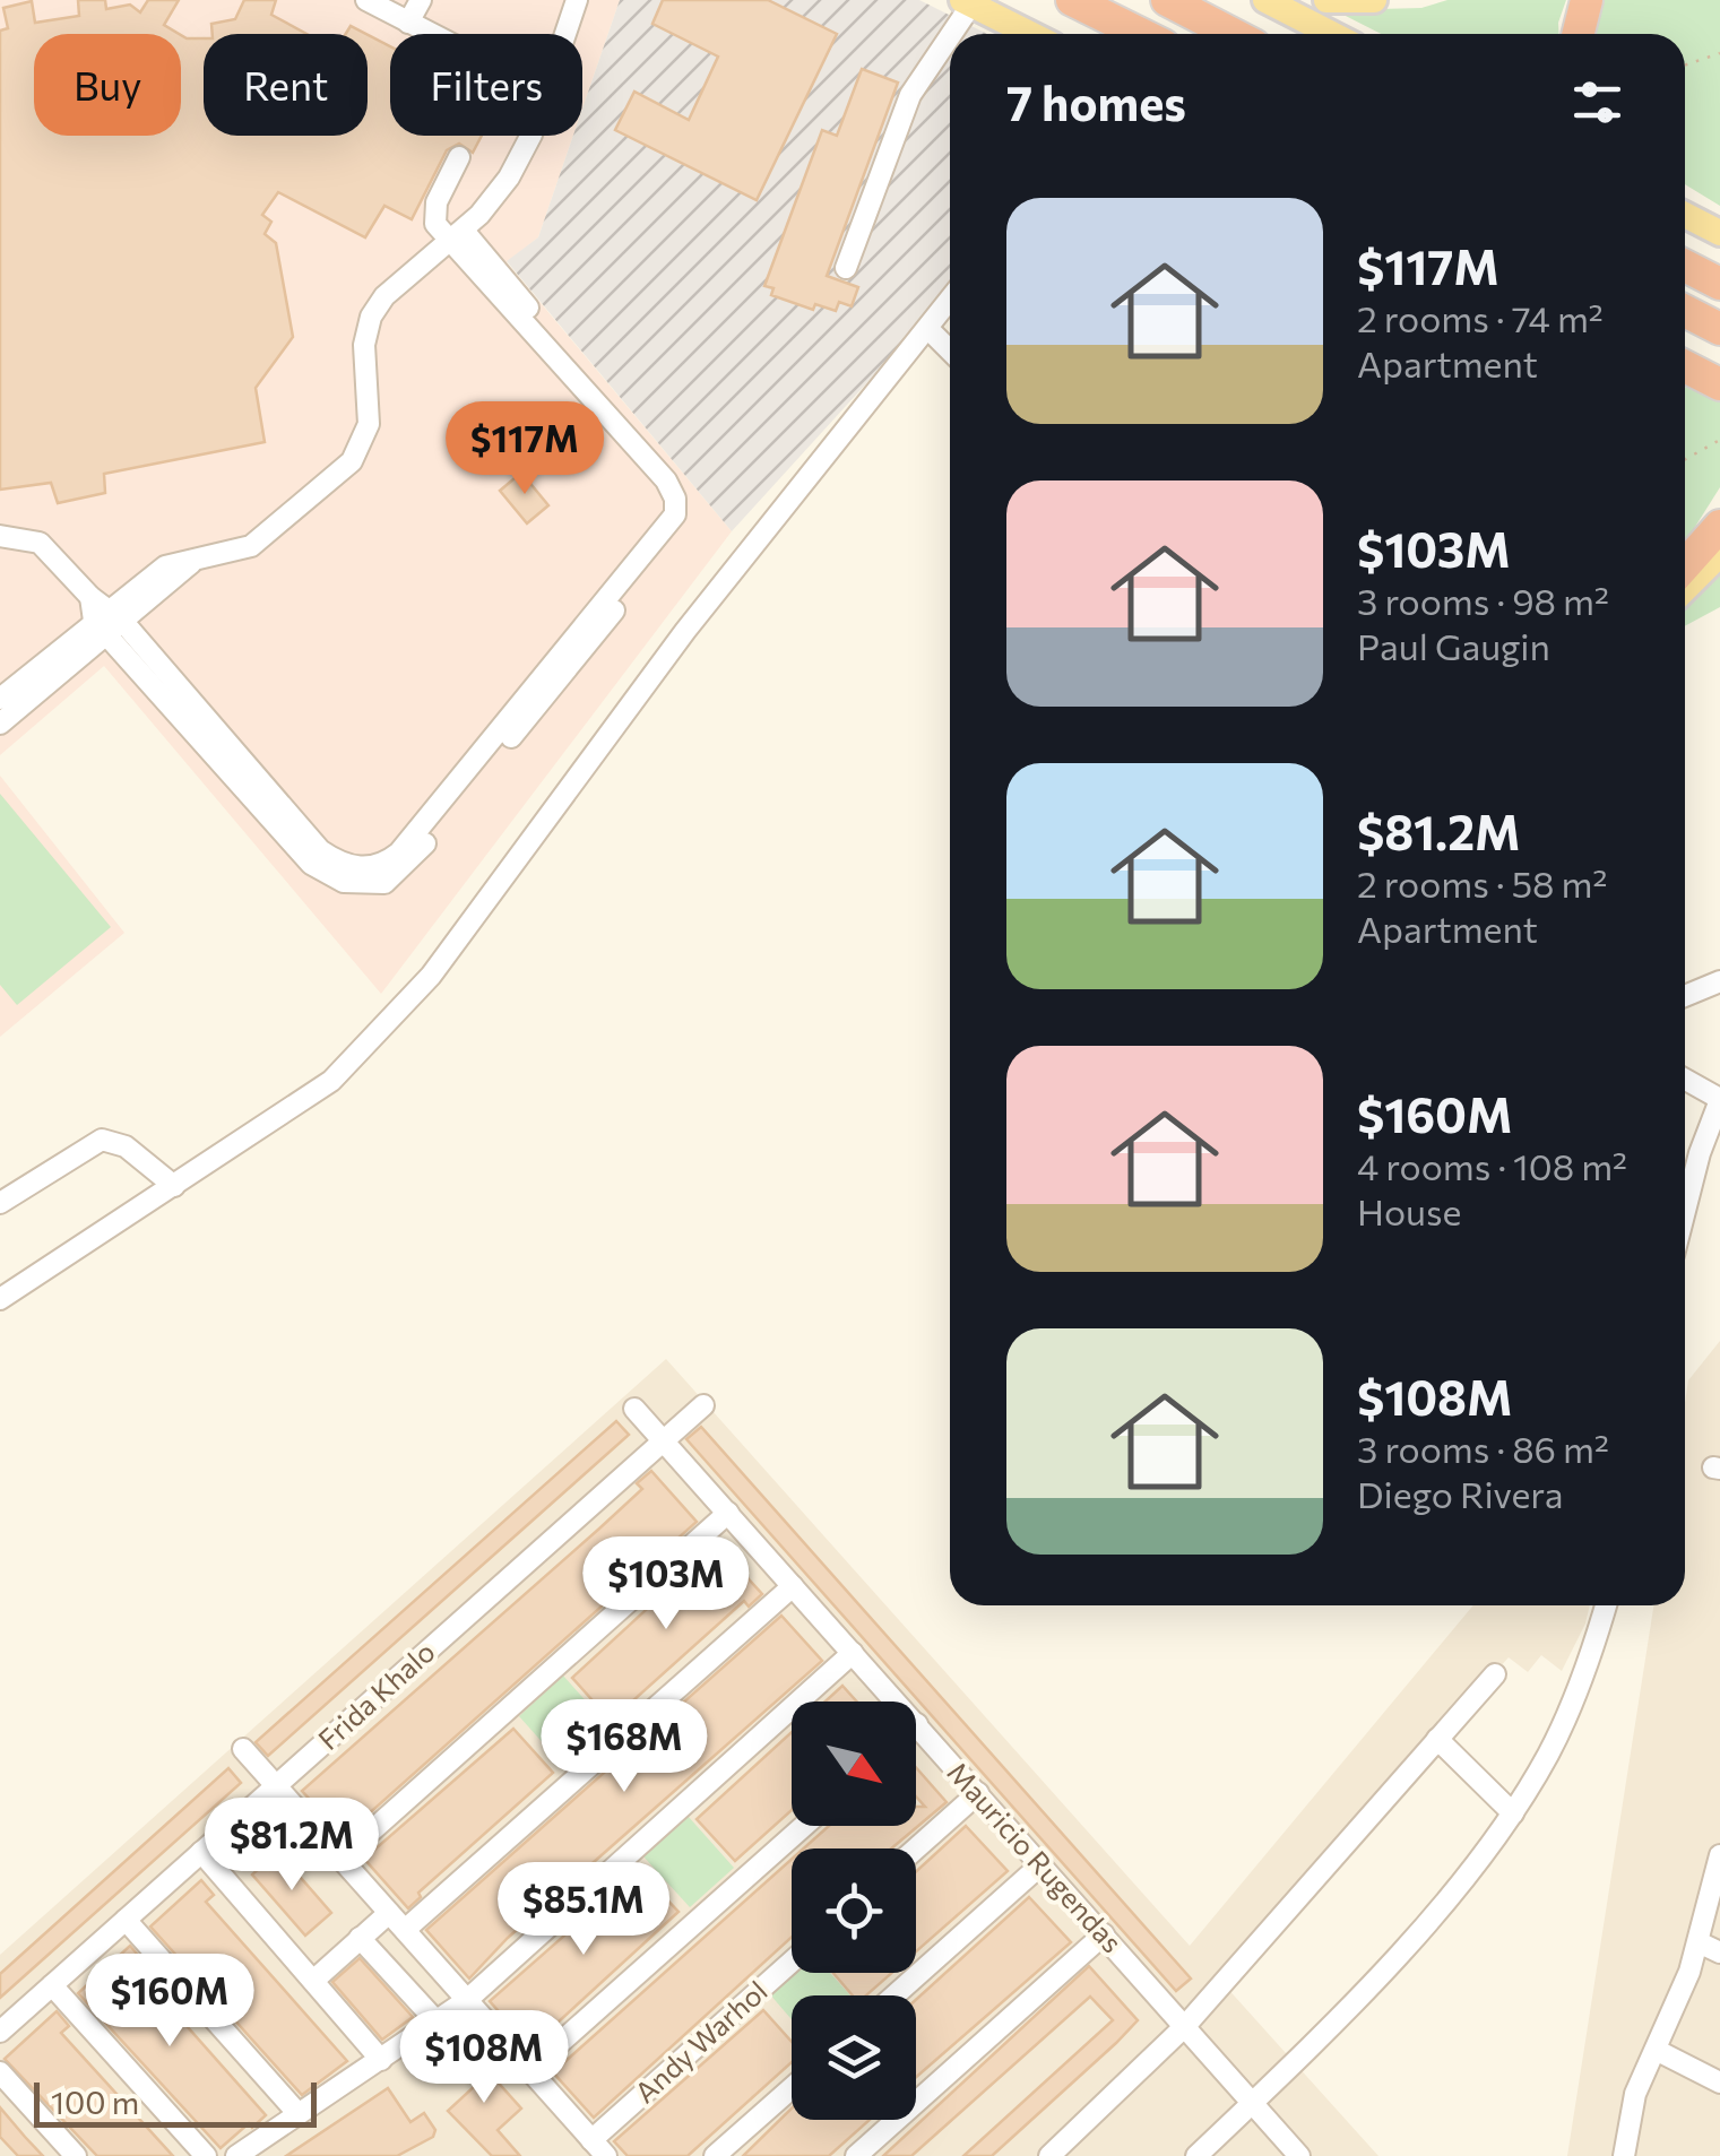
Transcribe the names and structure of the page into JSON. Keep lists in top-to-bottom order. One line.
{"streets":{"street":["Frida Khalo","Mauricio Rugendas","Andy Warhol"]},"crossings":[["Frida Khalo","Mauricio Rugendas"]],"scale_bar":"100 m","north":"bottom right","page":{"chip":["Buy","Rent","Filters"],"heading":"7 homes","list":[{"name":"$117M","note":"2 rooms · 74 m² · Apartment"},{"name":"$103M","note":"3 rooms · 98 m² · Paul Gaugin"},{"name":"$81.2M","note":"2 rooms · 58 m² · Apartment"},{"name":"$160M","note":"4 rooms · 108 m² · House"},{"name":"$108M","note":"3 rooms · 86 m² · Diego Rivera"}],"price":["$117M","$103M","$168M","$81.2M","$85.1M","$160M","$108M"],"scale":"100 m"}}
